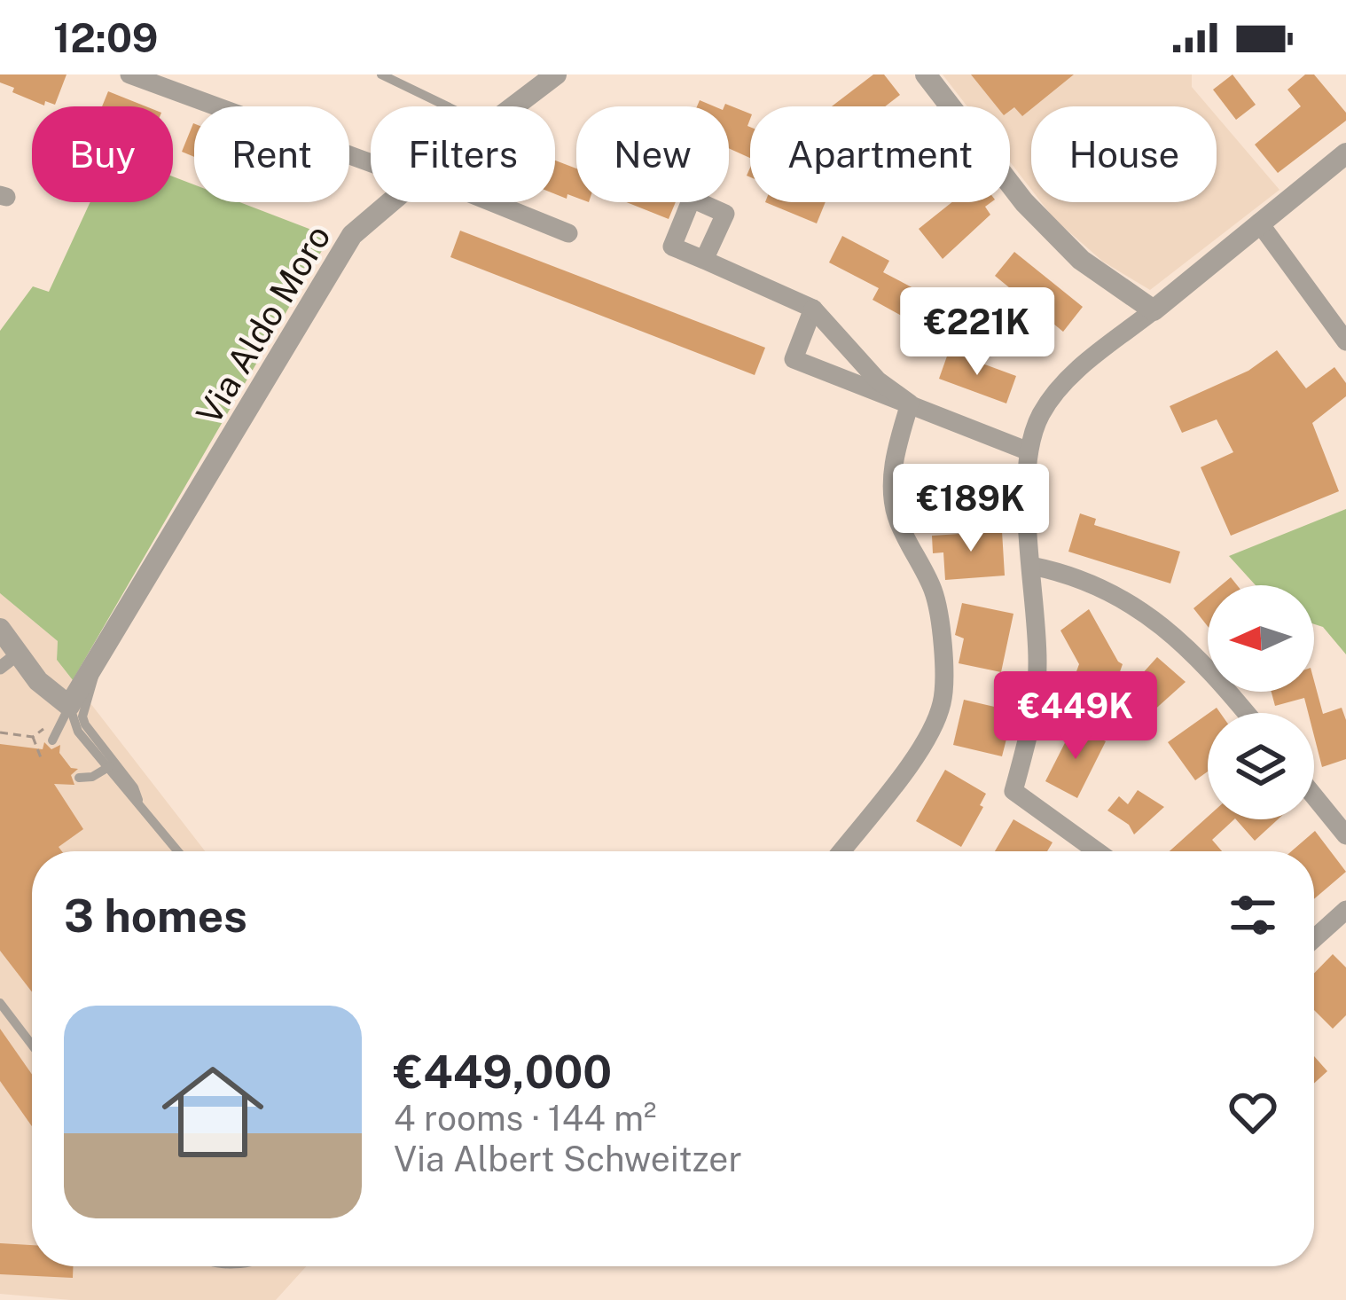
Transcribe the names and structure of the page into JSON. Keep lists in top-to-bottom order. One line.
{"streets":{"street":["Via Aldo Moro"]},"north":"left","page":{"status":"12:09","chip":["Buy","Rent","Filters","New","Apartment","House"],"price":["€221K","€189K","€449K"],"heading":"3 homes","list":[{"name":"€449,000","note":"4 rooms · 144 m² · Via Albert Schweitzer"}]}}
